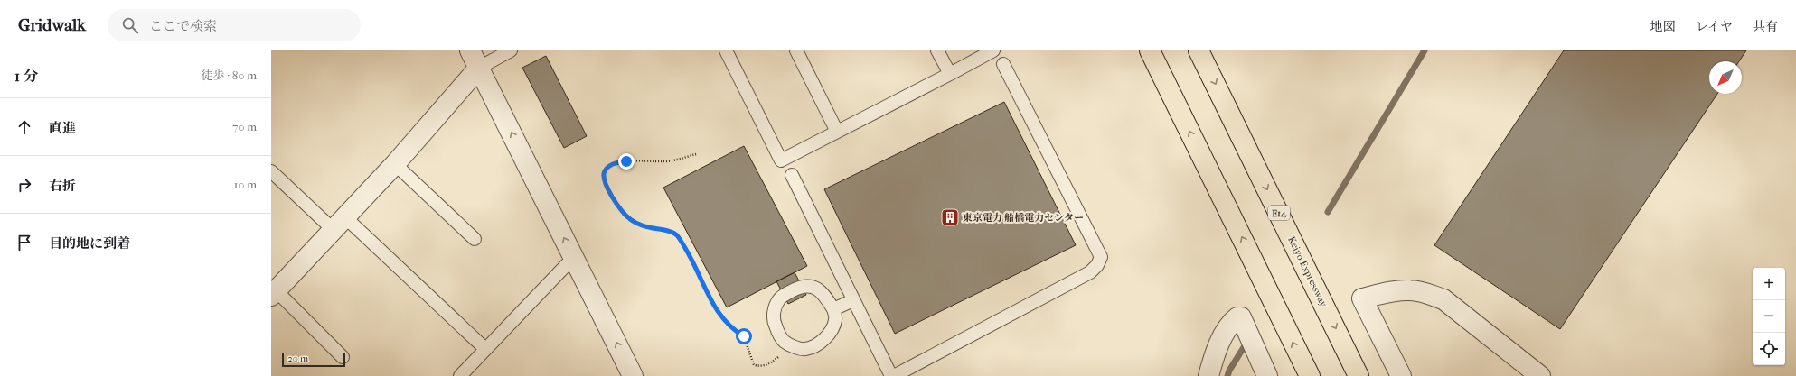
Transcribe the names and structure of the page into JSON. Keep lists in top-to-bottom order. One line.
{"streets":{"highway":["E14","Keiyo Expressway"]},"places":{"building":["東京電力 船橋電力センター"]},"scale_bar":"20 m","north":"bottom left","page":{"header":"Gridwalk","search":"ここで検索","nav":["地図","レイヤ","共有"],"heading":["1 分","徒歩 · 80 m"],"list":[["直進","70 m"],["右折","10 m"],"目的地に到着"],"map_buttons":["+","−"],"scale":"20 m"}}
